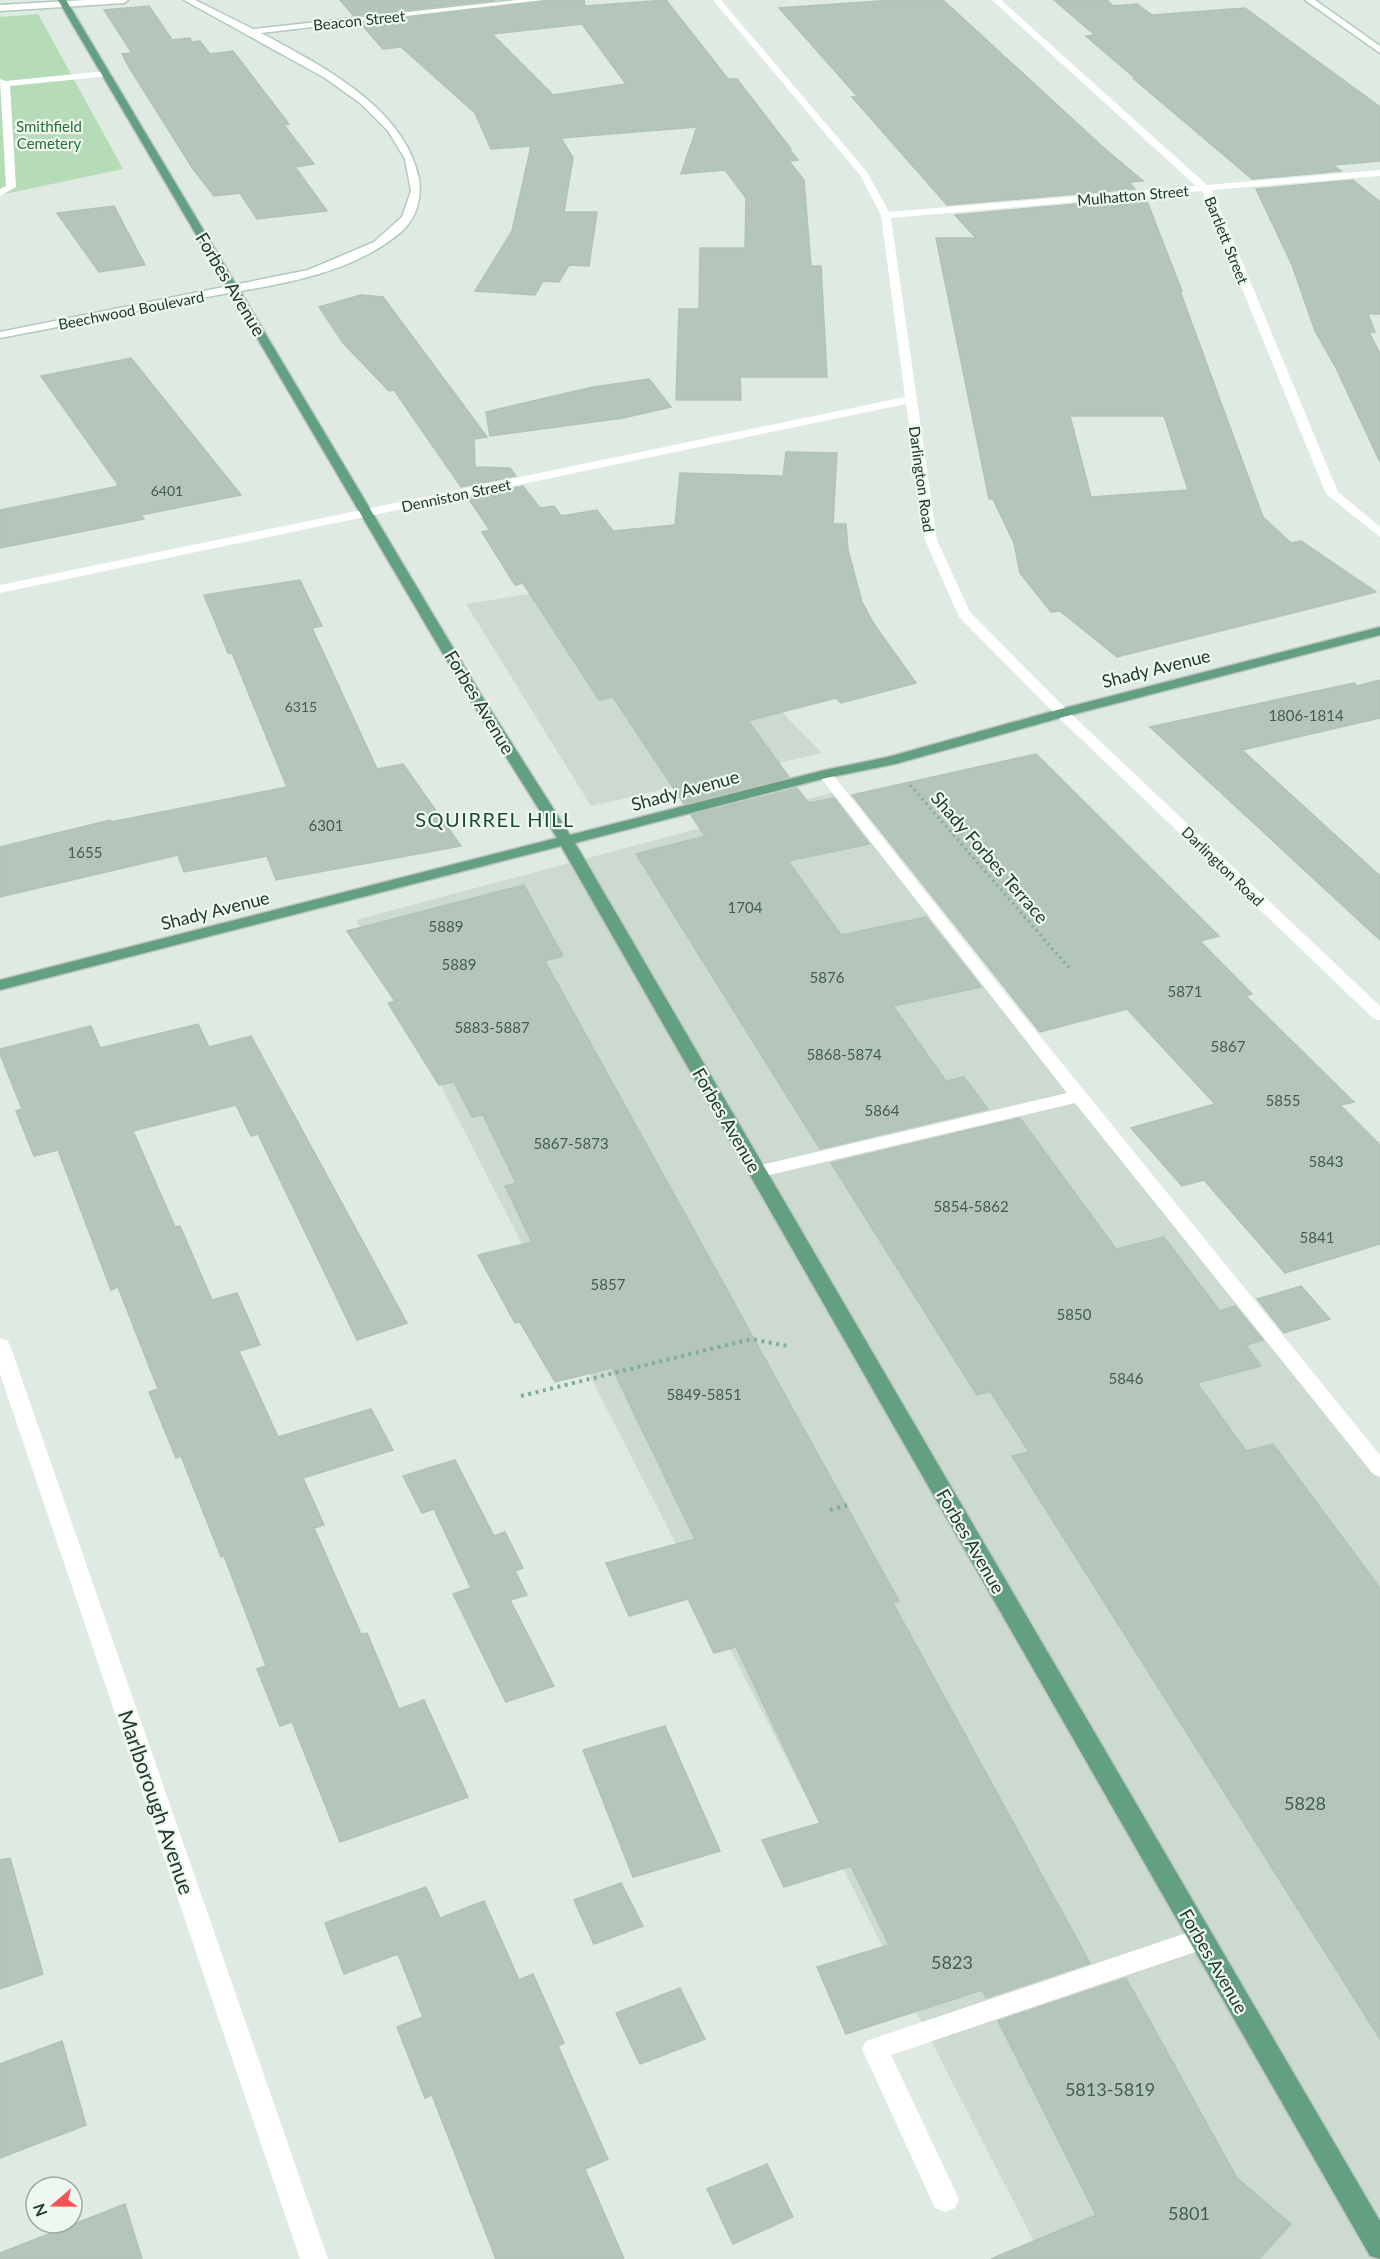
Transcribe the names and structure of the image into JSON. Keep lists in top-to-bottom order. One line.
{"streets":{"main road":["Forbes Avenue","Shady Avenue"],"street":["Beacon Street","Mulhatton Street","Bartlett Street","Beechwood Boulevard","Darlington Road","Denniston Street","Marlborough Avenue"],"path":["Shady Forbes Terrace"]},"crossings":[["Beacon Street","Beechwood Boulevard"],["Mulhatton Street","Bartlett Street"],["Mulhatton Street","Darlington Road"],["Forbes Avenue","Beechwood Boulevard"],["Forbes Avenue","Denniston Street"],["Forbes Avenue","Shady Avenue"],["Darlington Road","Denniston Street"],["Darlington Road","Shady Avenue"],["Shady Avenue","Shady Forbes Terrace"]],"districts":["SQUIRREL HILL"],"parks":["Smithfield Cemetery"],"house_numbers":["6401","6315","1806-1814","6301","1655","1704","5889","5889","5876","5871","5883-5887","5867","5868-5874","5855","5864","5867-5873","5843","5854-5862","5841","5857","5850","5846","5849-5851","5828","5823","5813-5819","5801"],"north":"left"}
